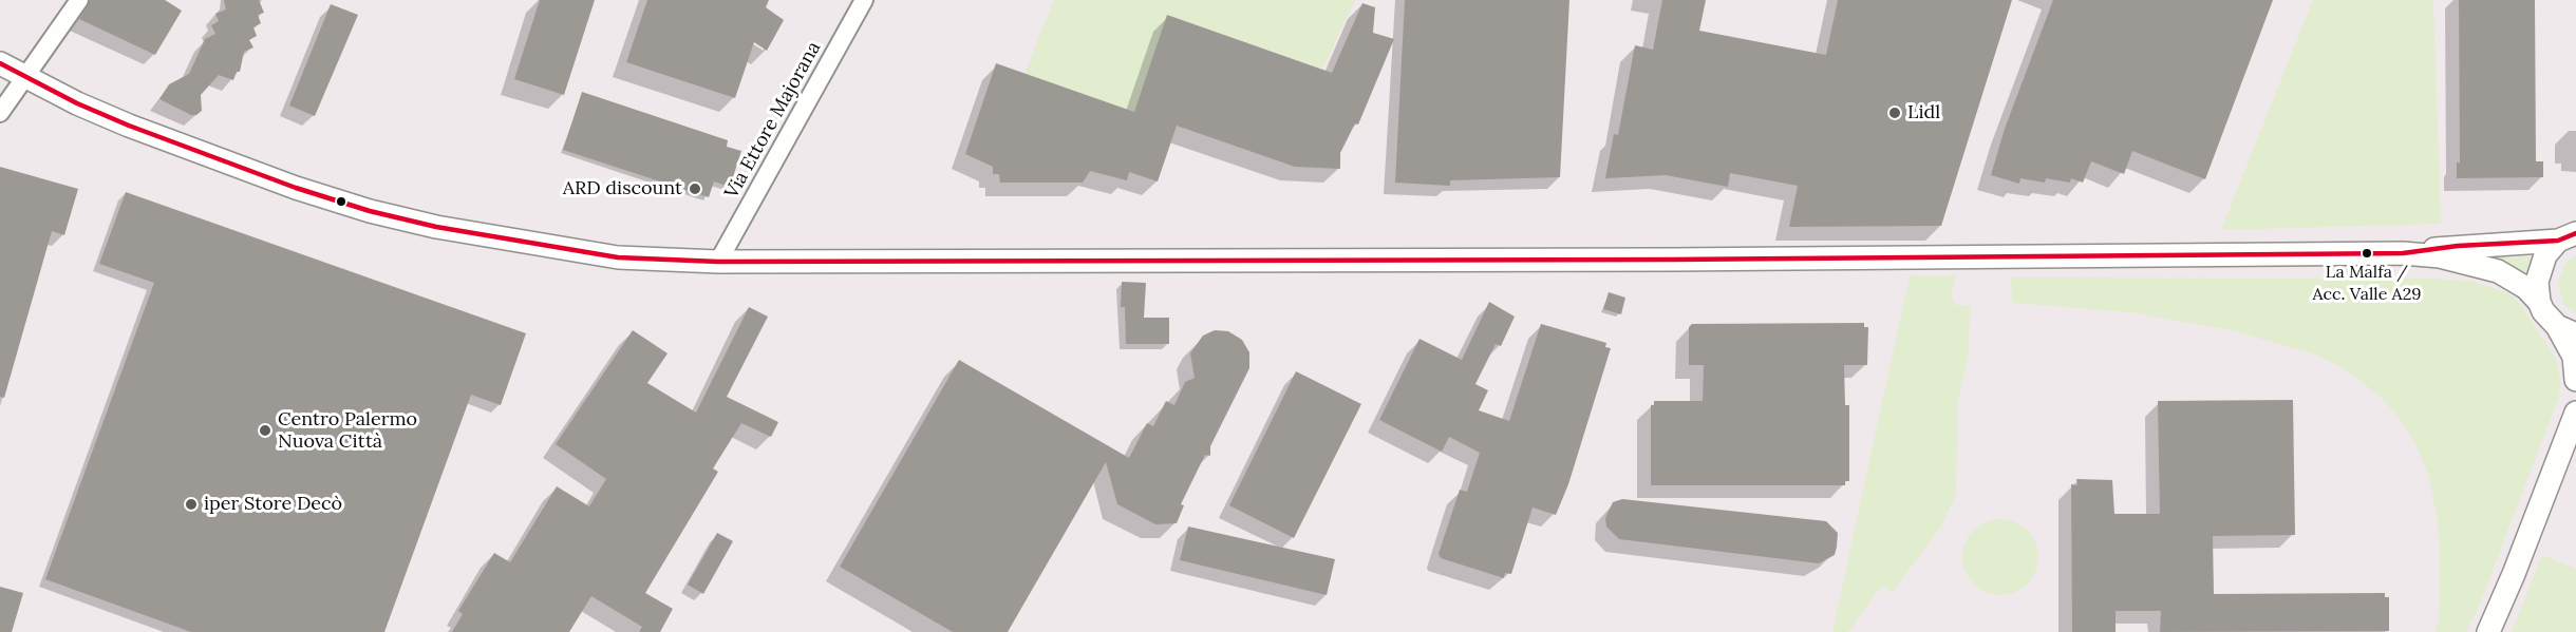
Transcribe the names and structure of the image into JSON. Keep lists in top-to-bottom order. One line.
{"streets":{"street":["Via Ettore Majorana"]},"places":["Lidl","ARD discount","La Malfa / Acc. Valle A29","Centro Palermo Nuova Città","iper Store Decò"]}
